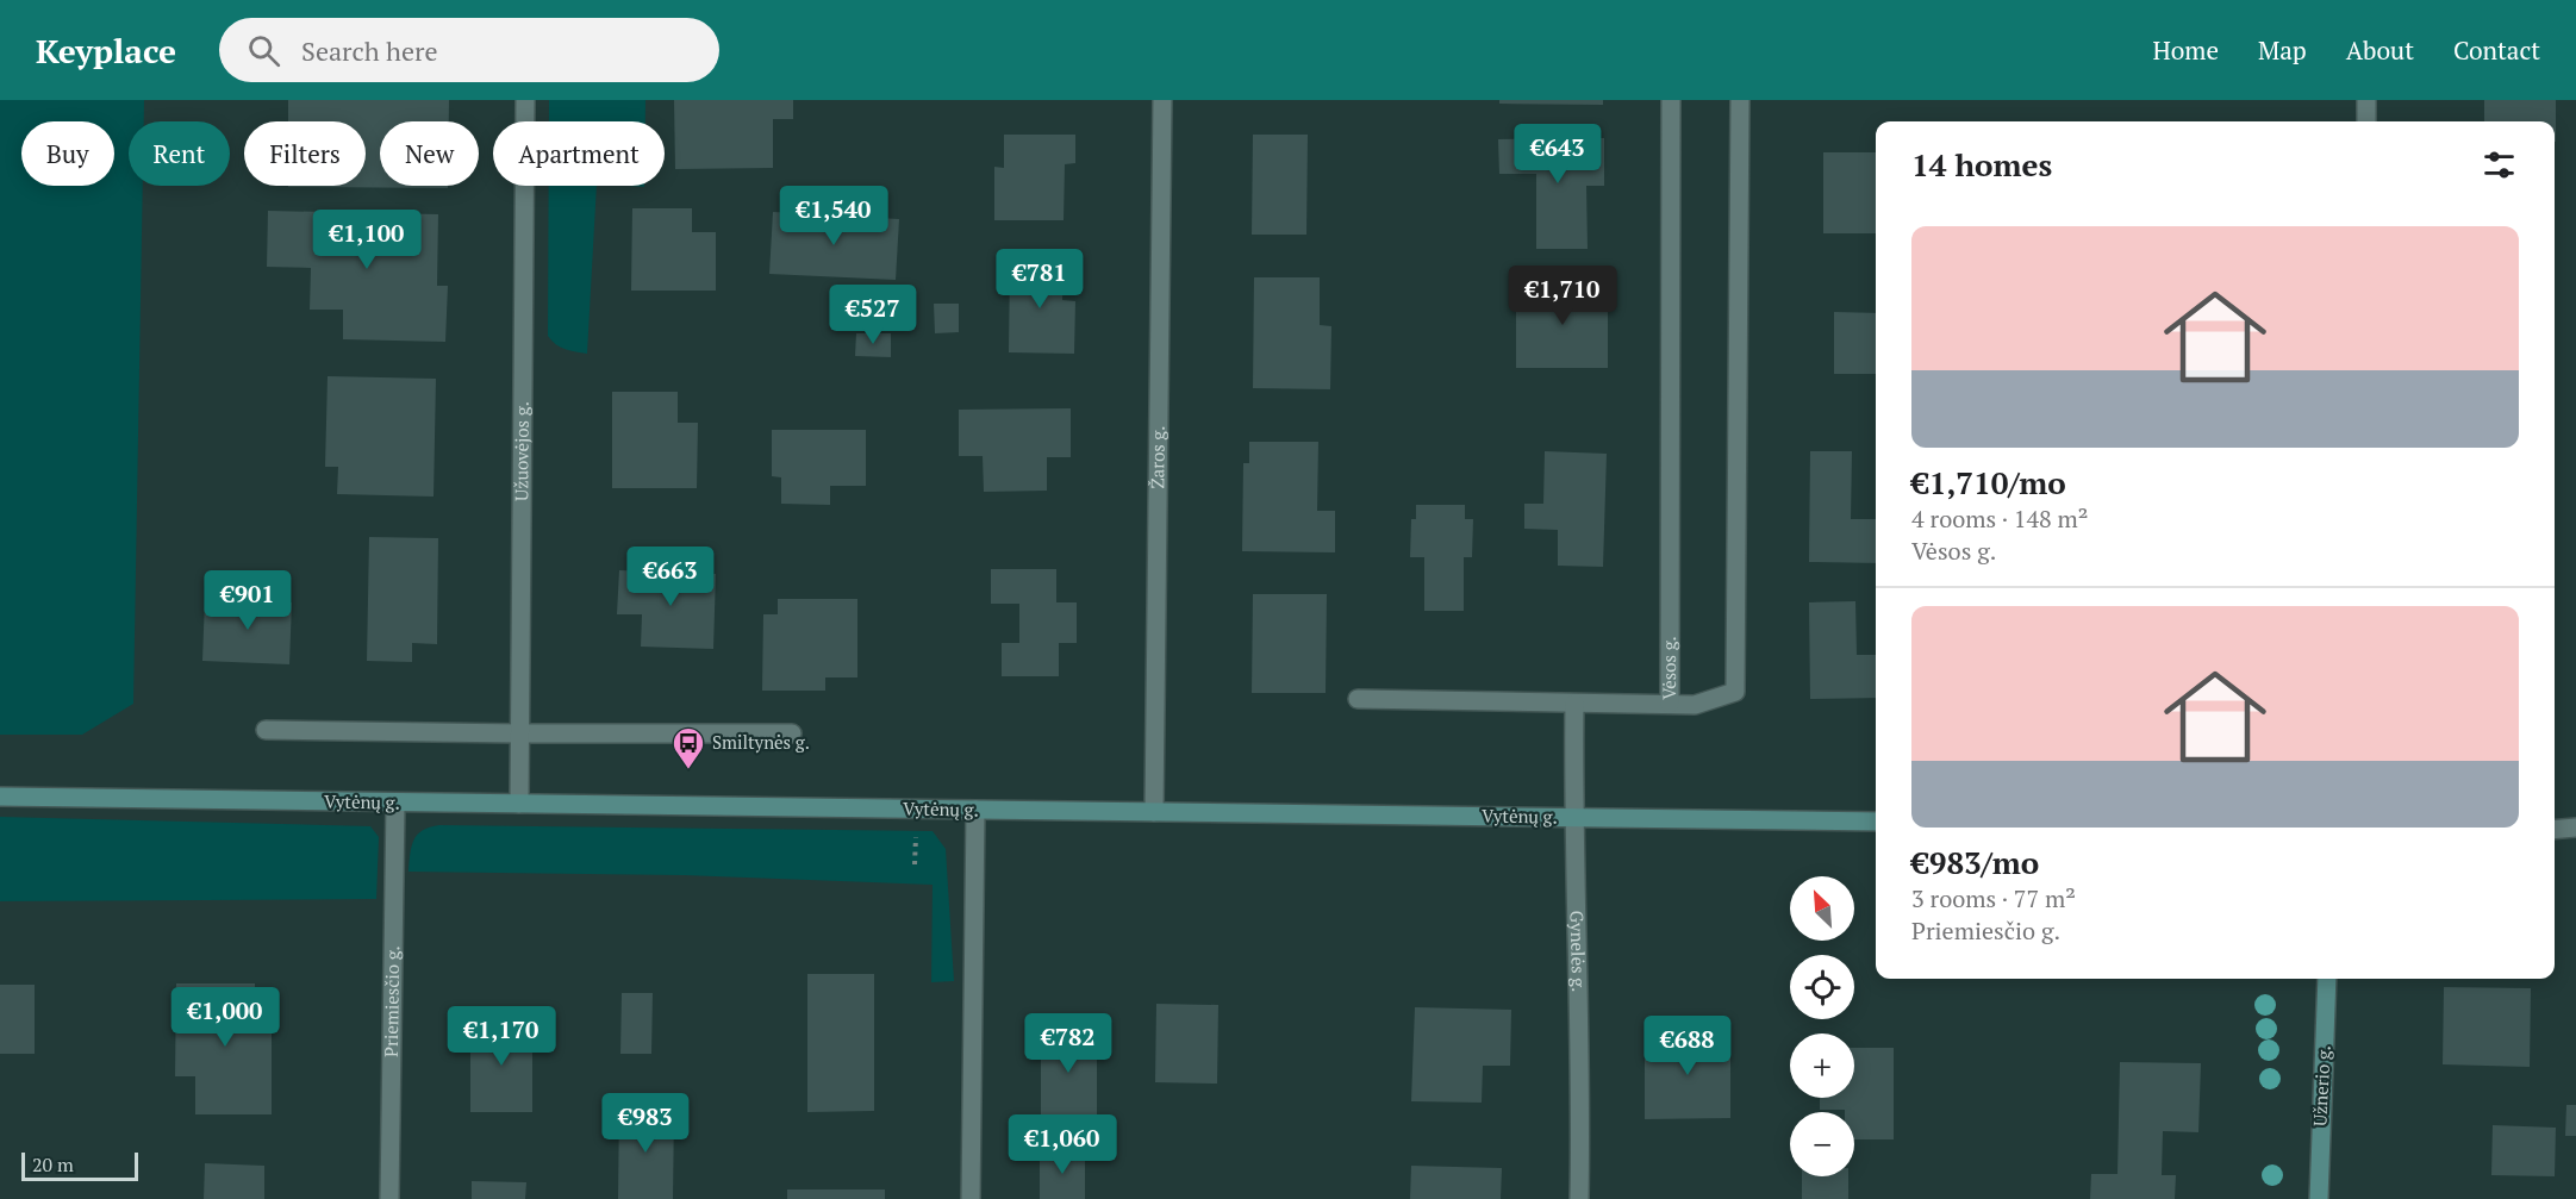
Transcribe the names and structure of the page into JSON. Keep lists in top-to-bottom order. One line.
{"streets":{"main road":["Vytėnų g.","Užnerio g."],"street":["Užuovėjos g.","Žaros g.","Vėsos g.","Gynelės g.","Priemiesčio g."]},"crossings":[["Užuovėjos g.","Vytėnų g."],["Žaros g.","Vytėnų g."],["Vytėnų g.","Gynelės g."],["Vytėnų g.","Priemiesčio g."]],"places":{"bus stop":["Smiltynės g."]},"scale_bar":"20 m","north":"top left","page":{"header":"Keyplace","search":"Search here","nav":["Home","Map","About","Contact"],"chip":["Buy","Rent","Filters","New","Apartment"],"heading":"14 homes","price":["€643","€1,540","€1,100","€781","€1,710","€527","€663","€901","€1,000","€1,170","€782","€688","€983","€1,060"],"list":[{"name":"€1,710/mo","note":"4 rooms · 148 m² · Vėsos g."},{"name":"€983/mo","note":"3 rooms · 77 m² · Priemiesčio g."}],"map_buttons":["+","−"],"scale":"20 m"}}
